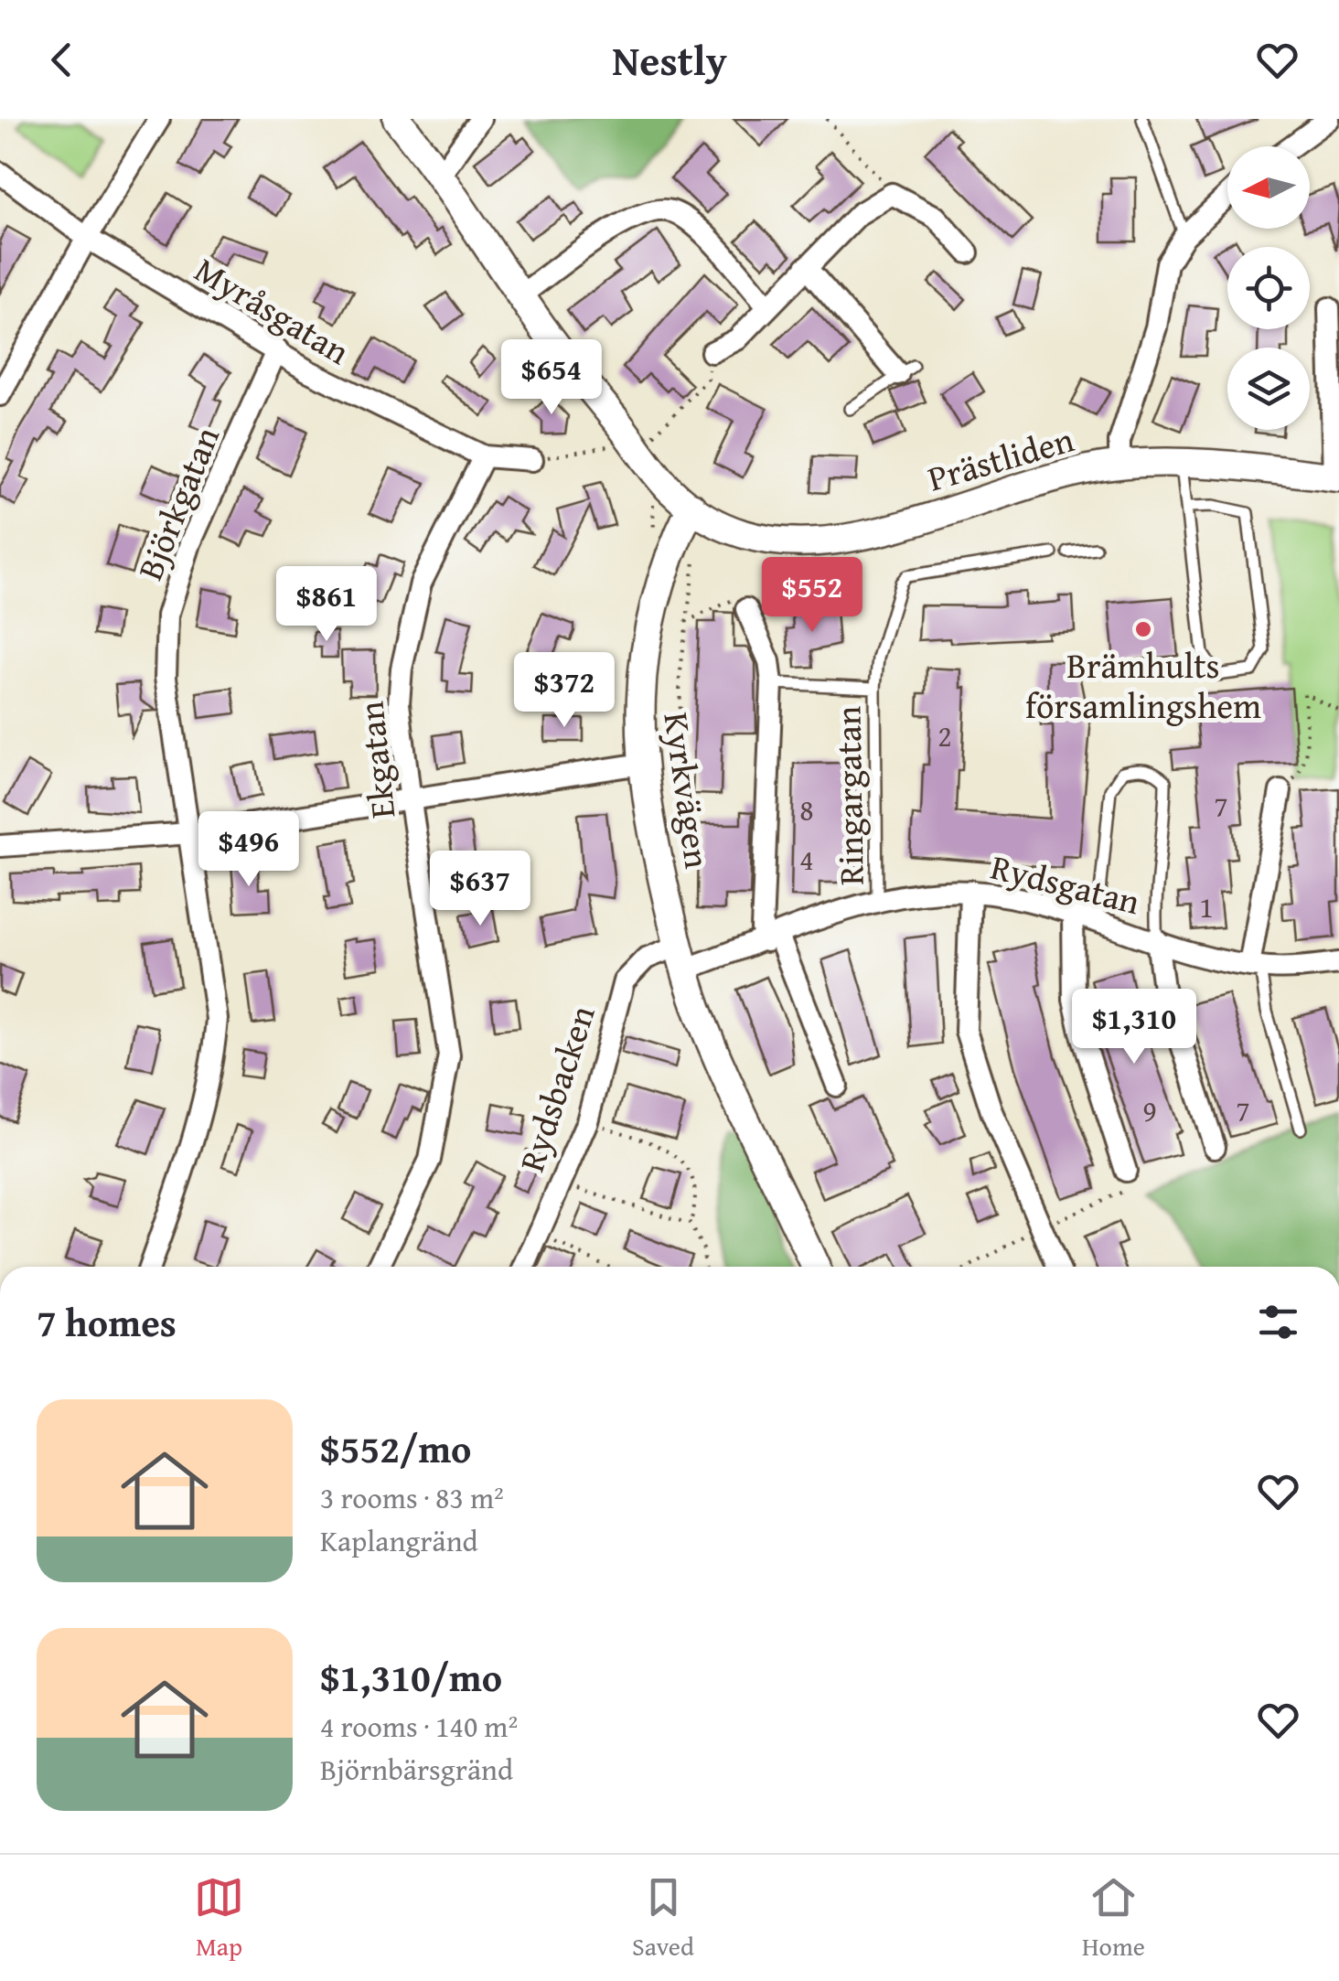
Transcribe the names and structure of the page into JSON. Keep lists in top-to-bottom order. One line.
{"streets":{"street":["Myråsgatan","Prästliden","Björkgatan","Ekgatan","Kyrkvägen","Rydsgatan","Rydsbacken"],"lane":["Ringargatan"]},"crossings":[["Myråsgatan","Björkgatan"],["Myråsgatan","Ekgatan"],["Prästliden","Kyrkvägen"],["Kyrkvägen","Rydsgatan"],["Kyrkvägen","Rydsbacken"],["Ringargatan","Rydsgatan"],["Rydsgatan","Rydsbacken"]],"places":["Brämhults församlingshem"],"house_numbers":["2","7","8","4","1","9","7"],"north":"left","page":{"header":"Nestly","price":["$654","$552","$861","$372","$496","$637","$1,310"],"heading":"7 homes","list":[{"name":"$552/mo","note":"3 rooms · 83 m² · Kaplangränd"},{"name":"$1,310/mo","note":"4 rooms · 140 m² · Björnbärsgränd"}],"tabs":["Map","Saved","Home"]}}
